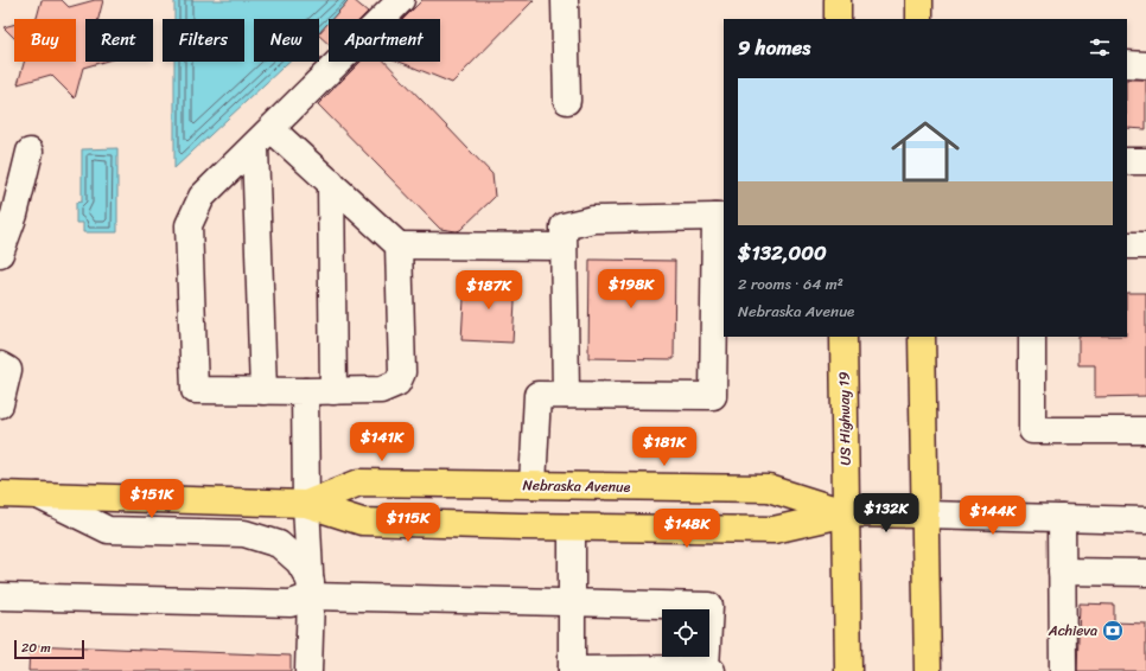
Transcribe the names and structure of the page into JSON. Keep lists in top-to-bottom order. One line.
{"streets":{"main road":["US Highway 19","Nebraska Avenue"]},"crossings":[["US Highway 19","Nebraska Avenue"]],"places":{"bank":["Achieva"]},"scale_bar":"20 m","page":{"chip":["Buy","Rent","Filters","New","Apartment"],"heading":"9 homes","list":[{"name":"$132,000","note":"2 rooms · 64 m² · Nebraska Avenue"}],"price":["$198K","$187K","$141K","$181K","$151K","$132K","$144K","$115K","$148K"],"scale":"20 m"}}
